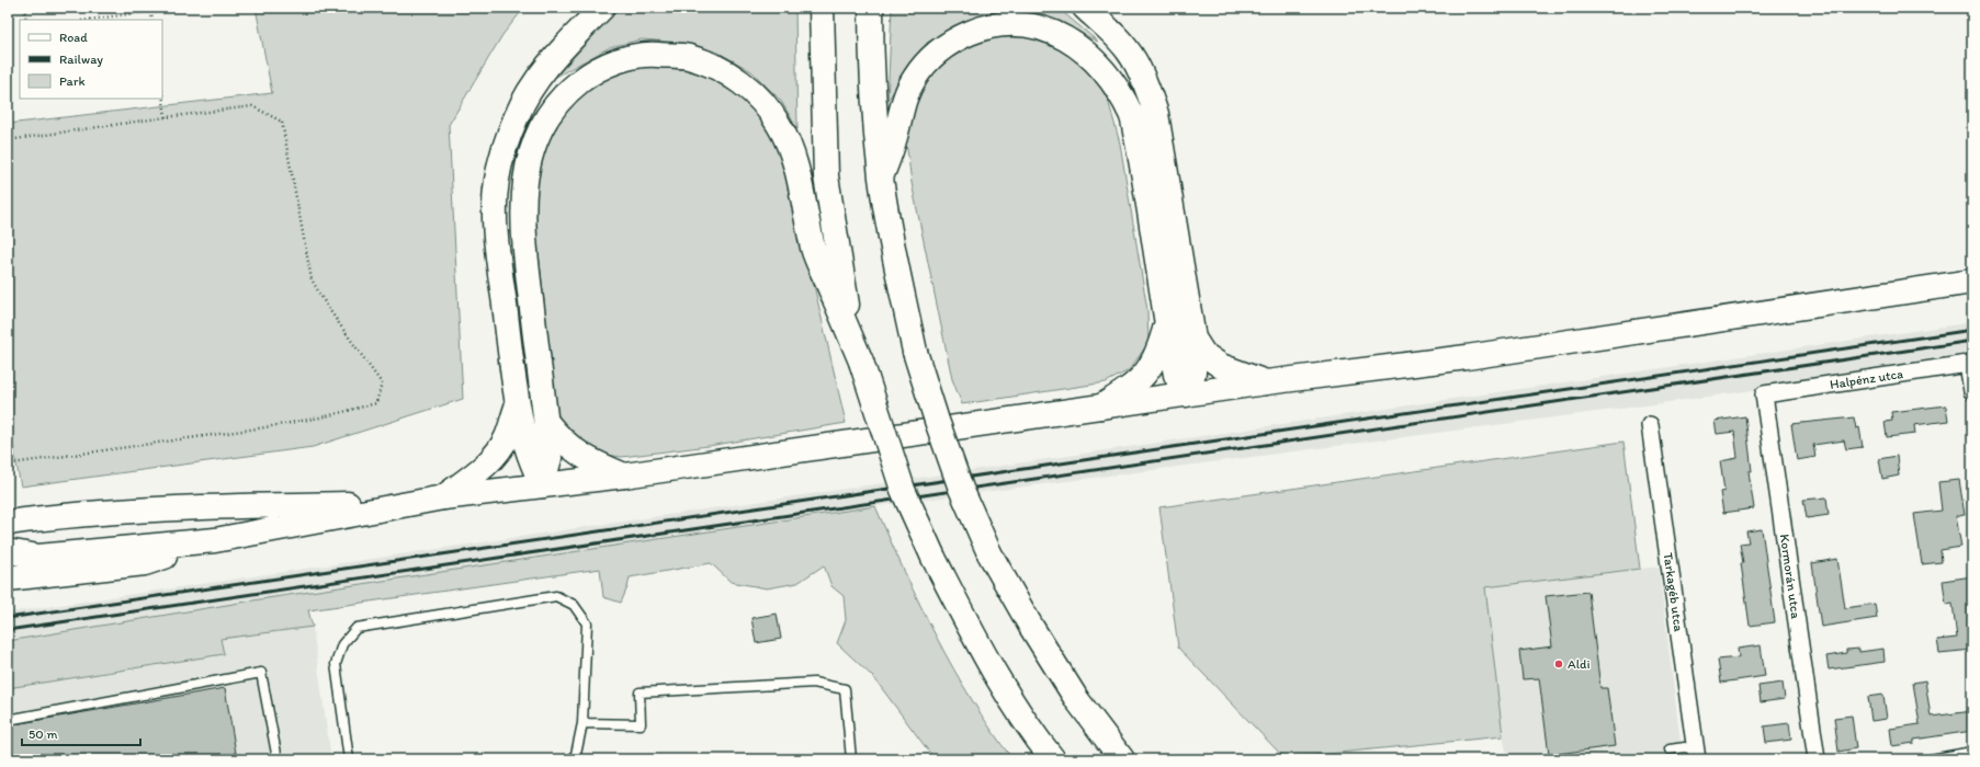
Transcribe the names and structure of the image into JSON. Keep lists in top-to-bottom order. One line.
{"streets":{"street":["Halpénz utca","Kormorán utca","Tarkagéb utca"]},"crossings":[["Halpénz utca","Kormorán utca"]],"places":["Aldi"],"legend":["Road","Railway","Park"],"scale_bar":"50 m"}
